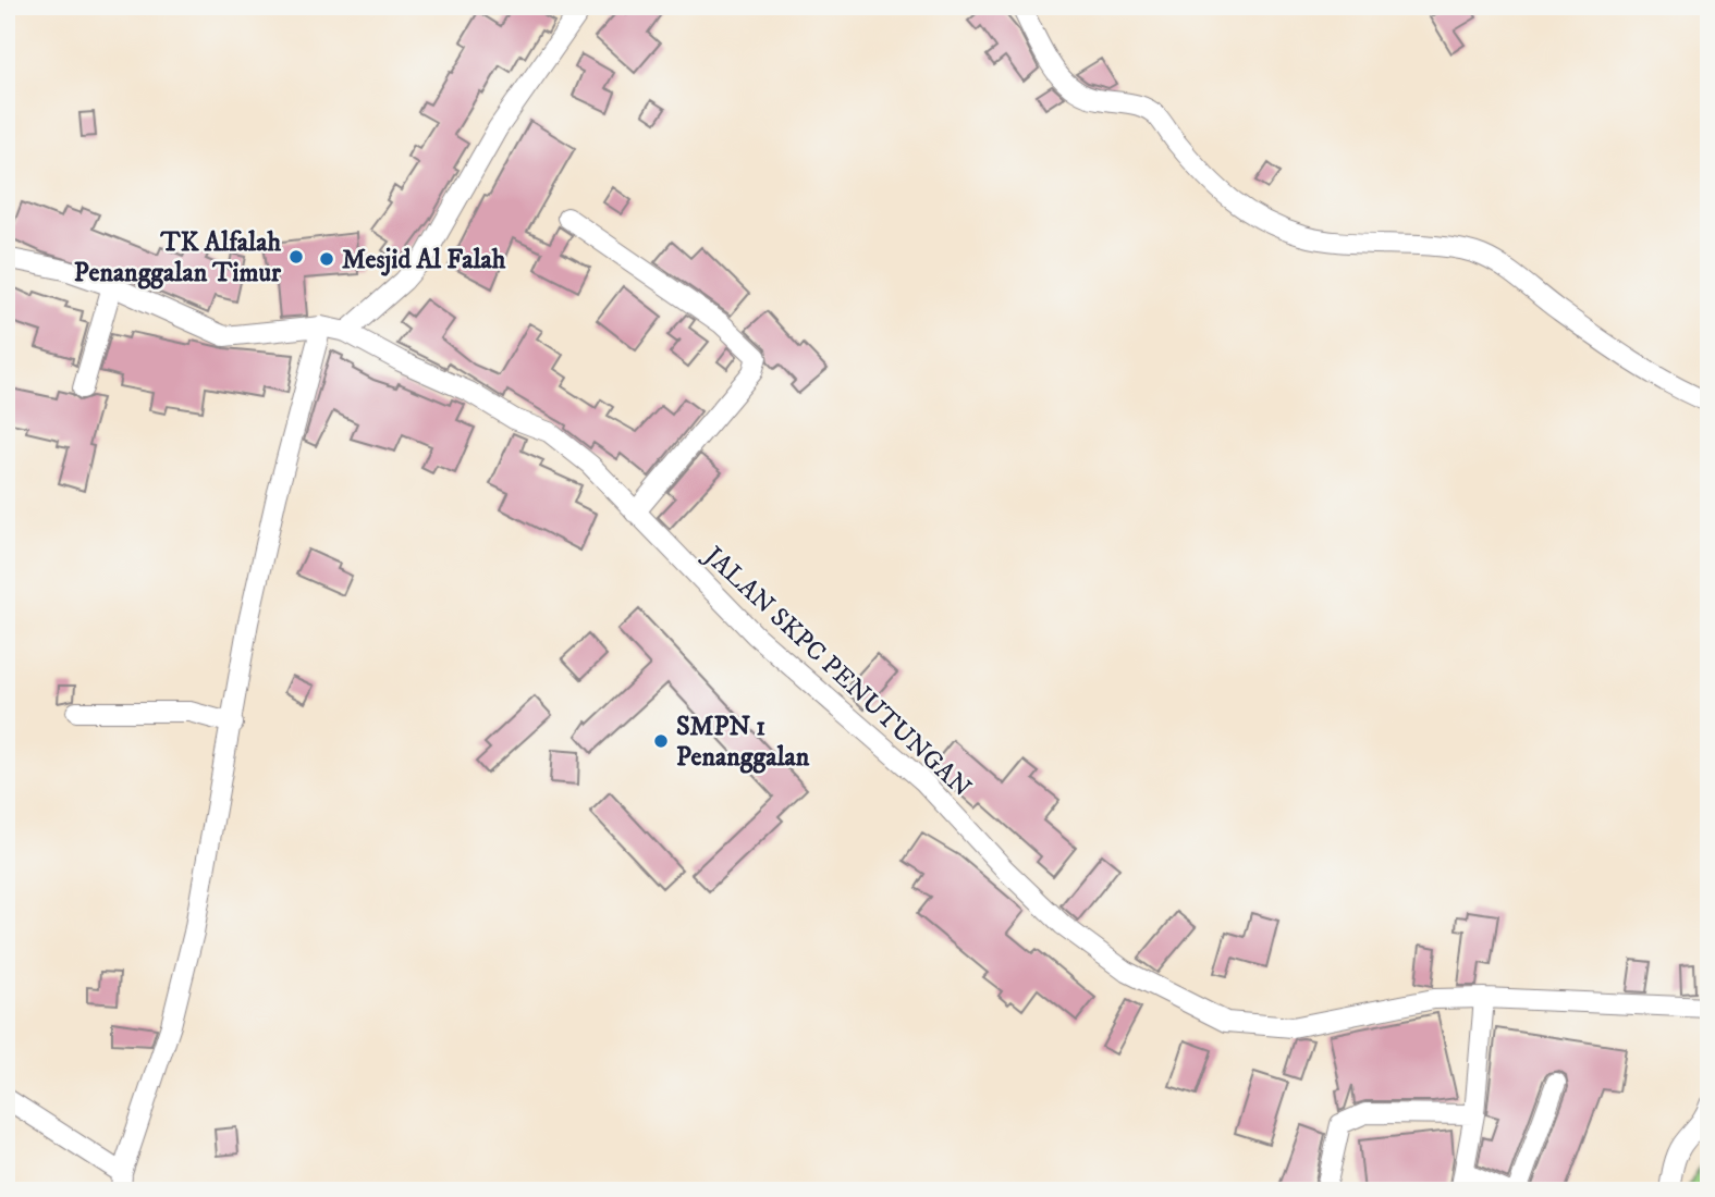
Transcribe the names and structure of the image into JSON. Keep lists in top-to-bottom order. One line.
{"streets":{"street":["JALAN SKPC PENUTUNGAN"]},"places":["TK Alfalah Penanggalan Timur","Mesjid Al Falah","SMPN 1 Penanggalan"]}
